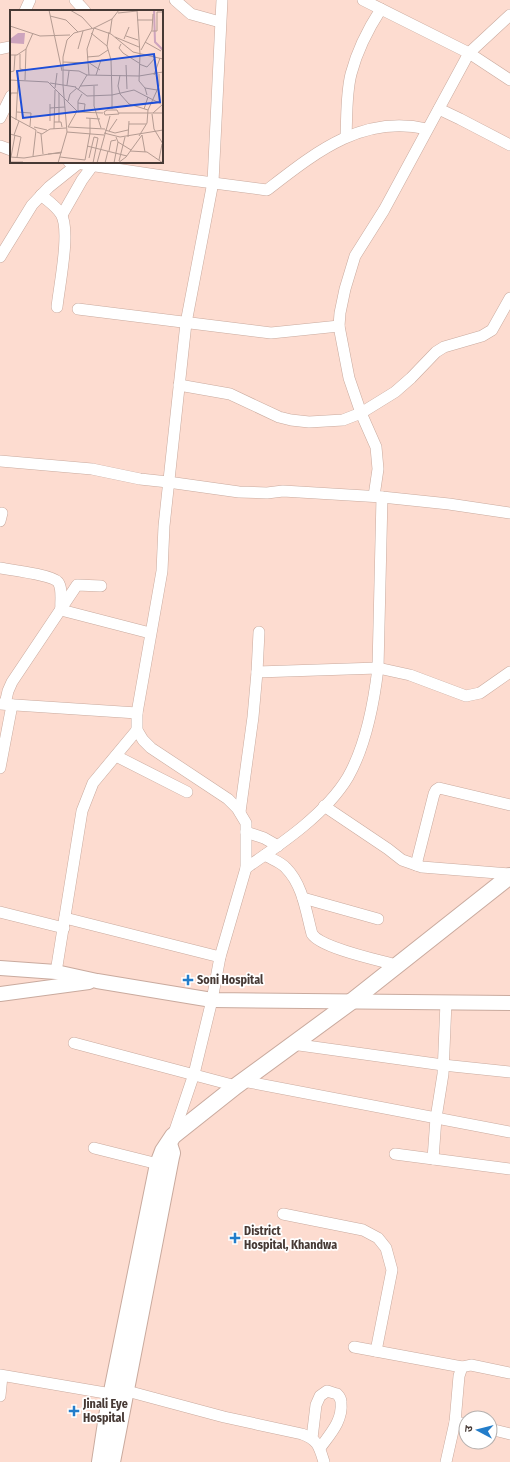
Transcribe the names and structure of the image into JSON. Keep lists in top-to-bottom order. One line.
{"places":{"health":["Soni Hospital","District Hospital, Khandwa","Jinali Eye Hospital"]},"north":"left"}
